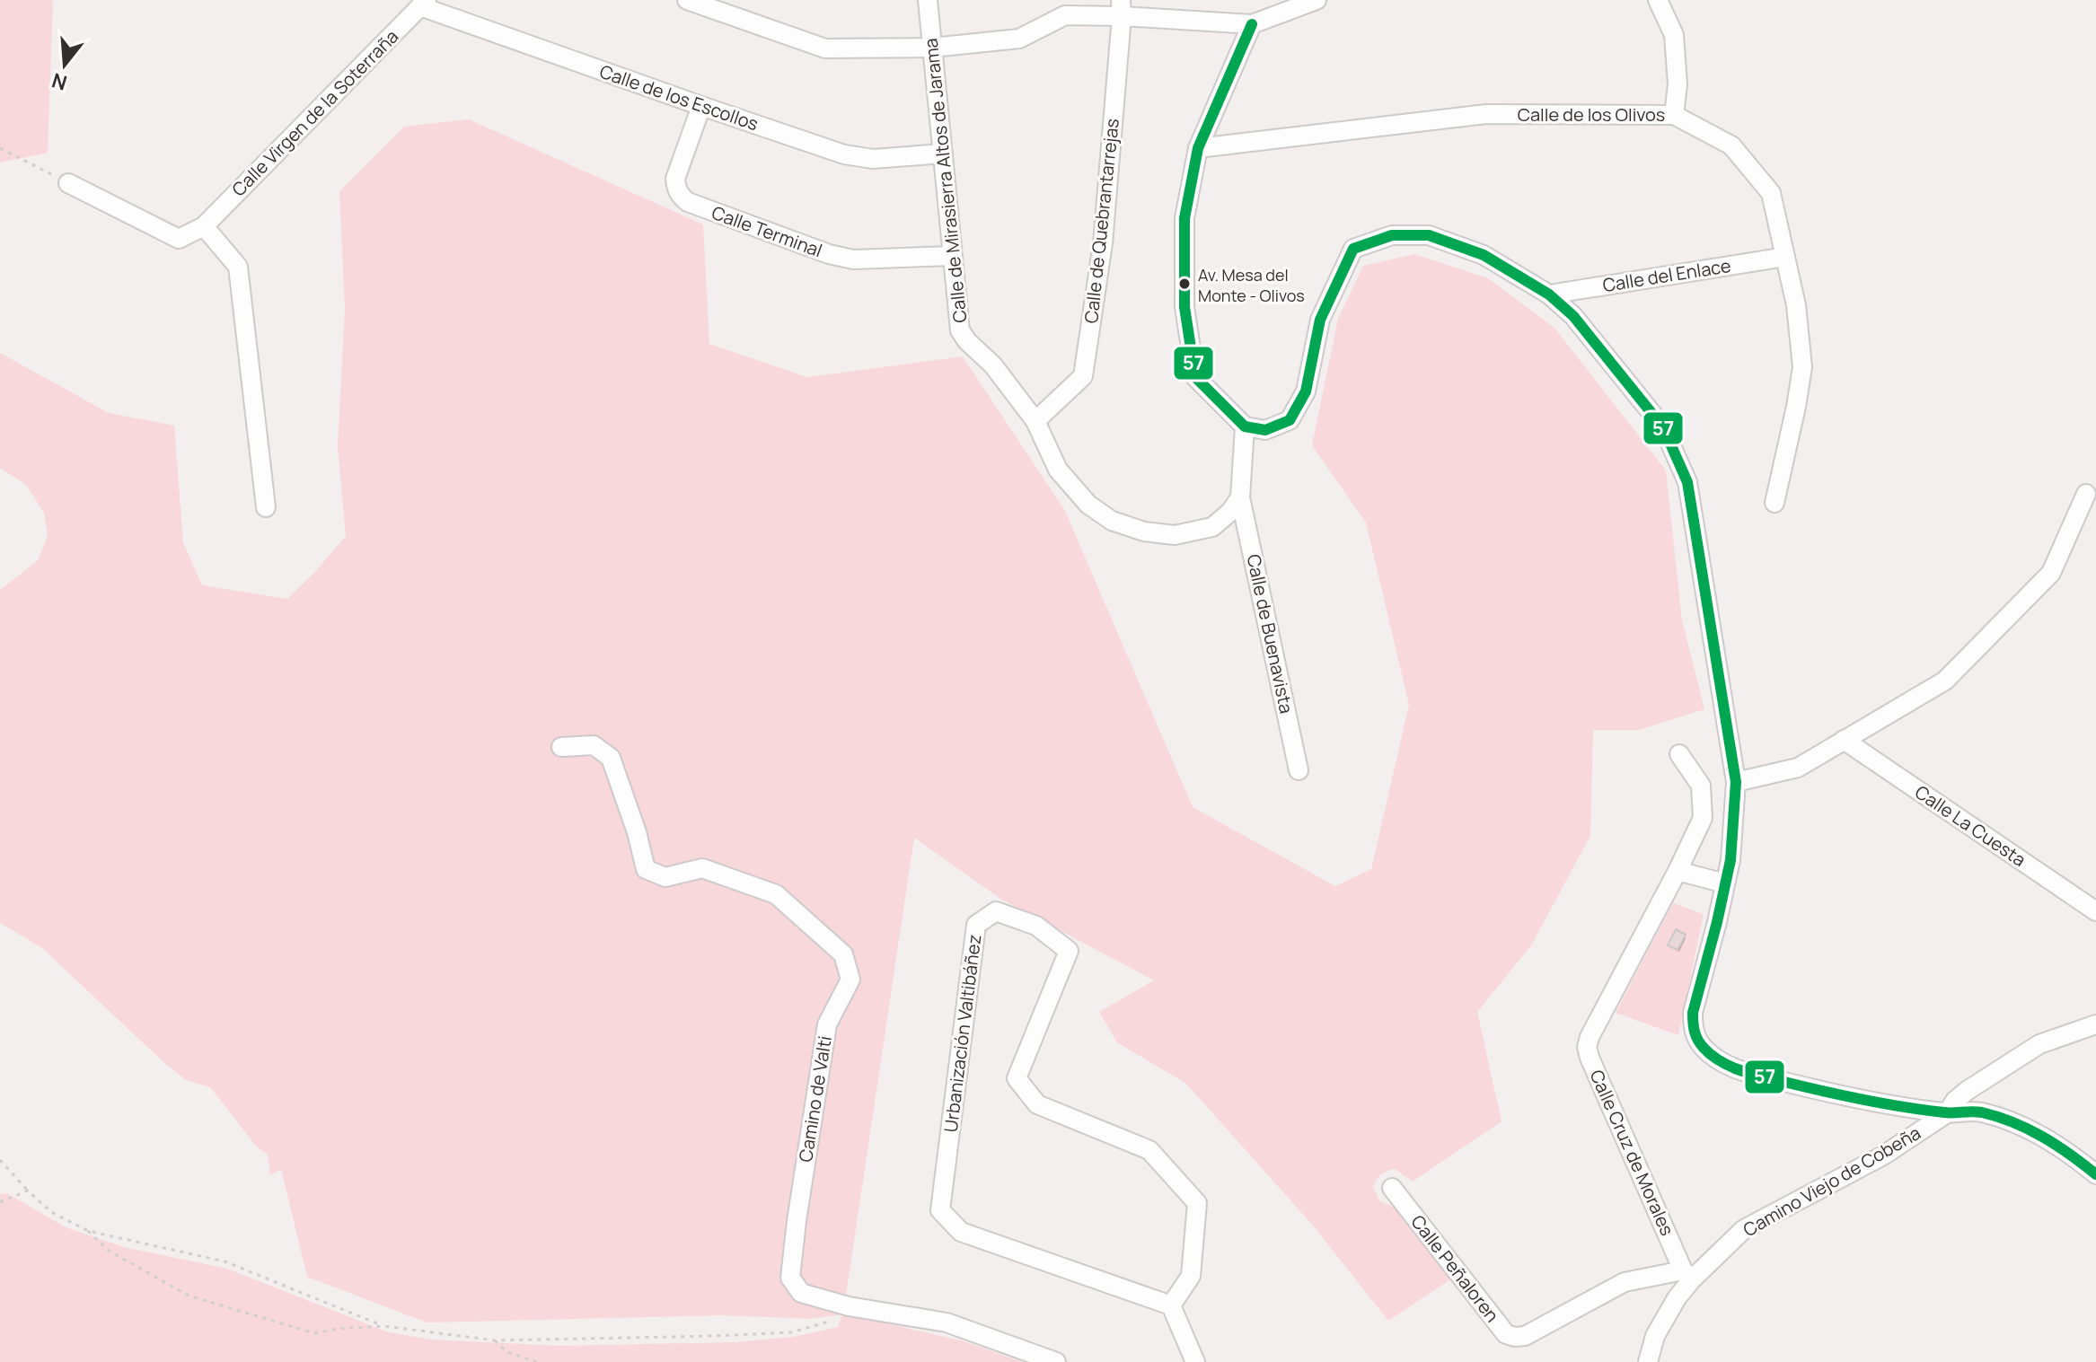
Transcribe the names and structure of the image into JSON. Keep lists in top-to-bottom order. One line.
{"streets":{"street":["Calle de los Escollos","Calle Virgen de la Soterraña","Calle de los Olivos","Calle de Mirasierra Altos de Jarama","Calle de Quebrantarrejas","Calle Terminal","Calle del Enlace","Calle de Buenavista","Calle La Cuesta","Urbanización Valtibáñez","Camino de Valti","Calle Cruz de Morales","Camino Viejo de Cobeña","Calle Peñaloren"]},"crossings":[["Calle de los Escollos","Calle Virgen de la Soterraña"],["Calle de los Escollos","Calle de Mirasierra Altos de Jarama"],["Calle de los Escollos","Calle Terminal"],["Calle de los Olivos","Calle del Enlace"],["Calle de Mirasierra Altos de Jarama","Calle de Quebrantarrejas"],["Calle de Mirasierra Altos de Jarama","Calle Terminal"],["Calle de Mirasierra Altos de Jarama","Calle de Buenavista"],["Calle Cruz de Morales","Camino Viejo de Cobeña"],["Calle Cruz de Morales","Calle Peñaloren"],["Camino Viejo de Cobeña","Calle Peñaloren"]],"places":["Av. Mesa del Monte - Olivos"],"lines":["transit line 57"],"north":"bottom"}
